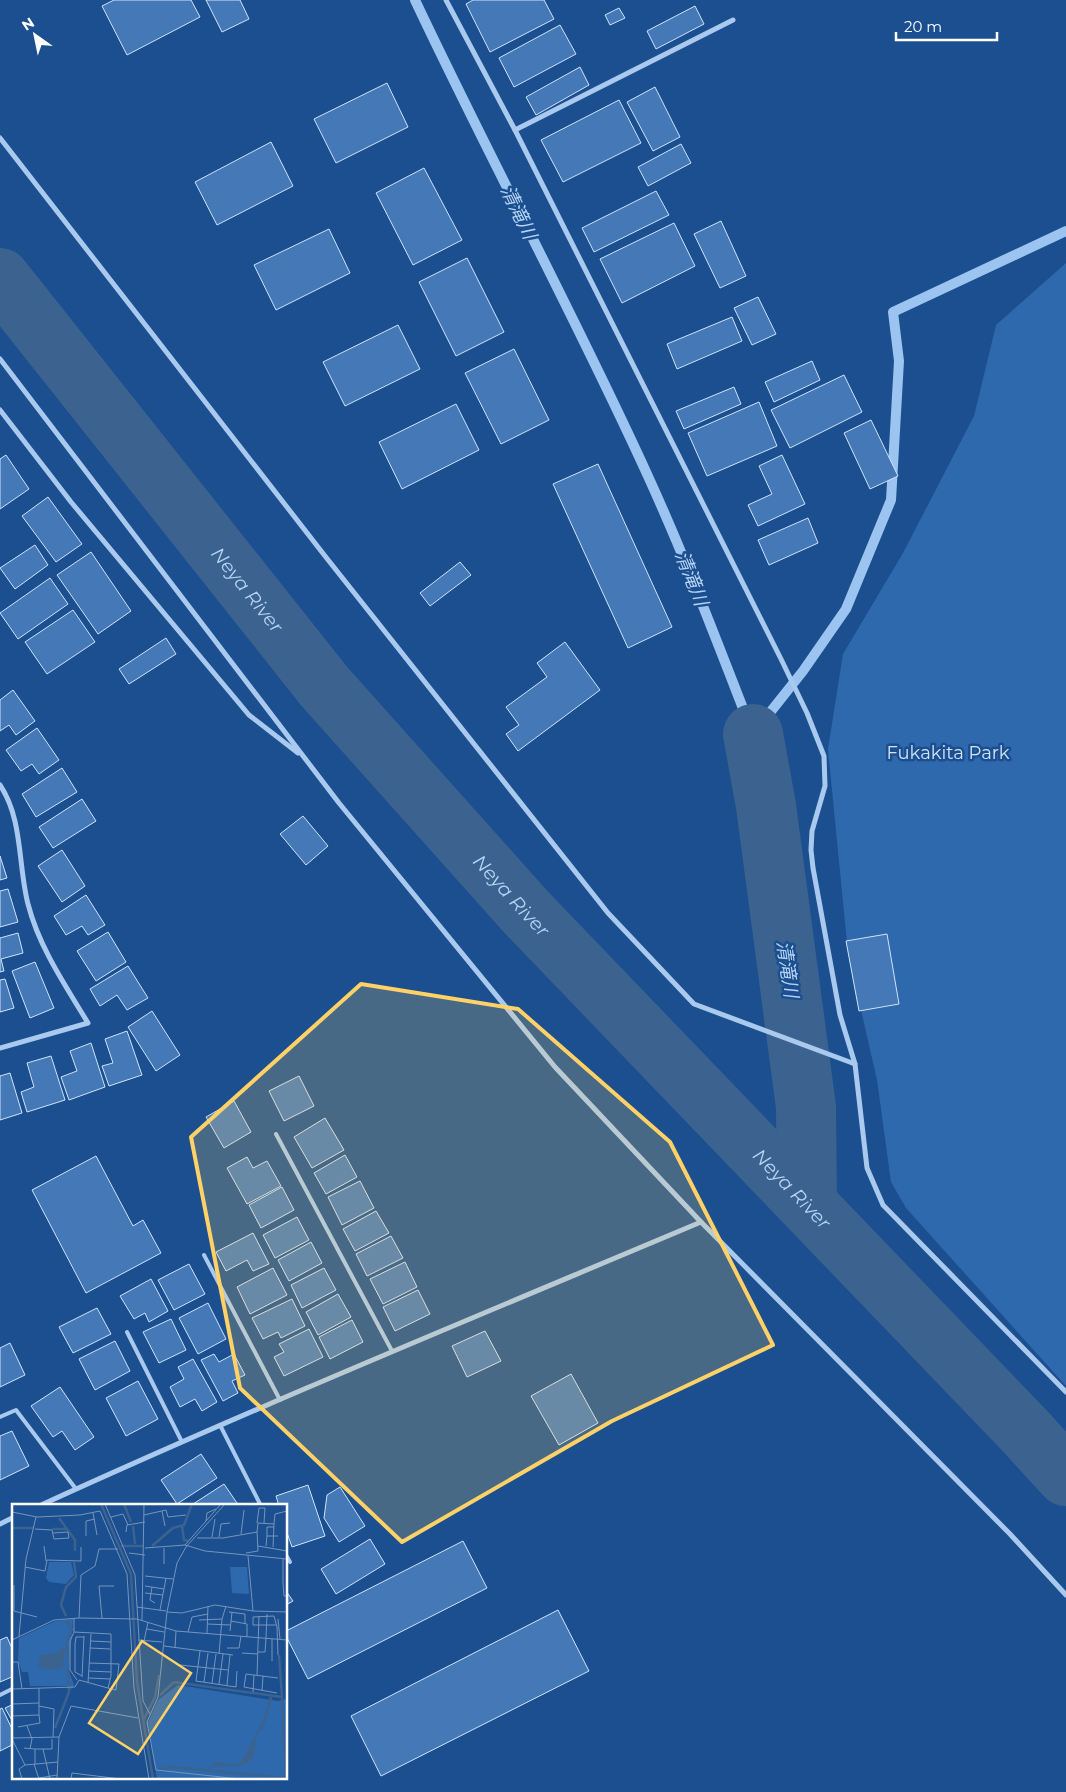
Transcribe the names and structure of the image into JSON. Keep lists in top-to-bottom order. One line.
{"water":["清滝川","Neya River"],"parks":["Fukakita Park"],"scale_bar":"20 m","north":"top left"}
